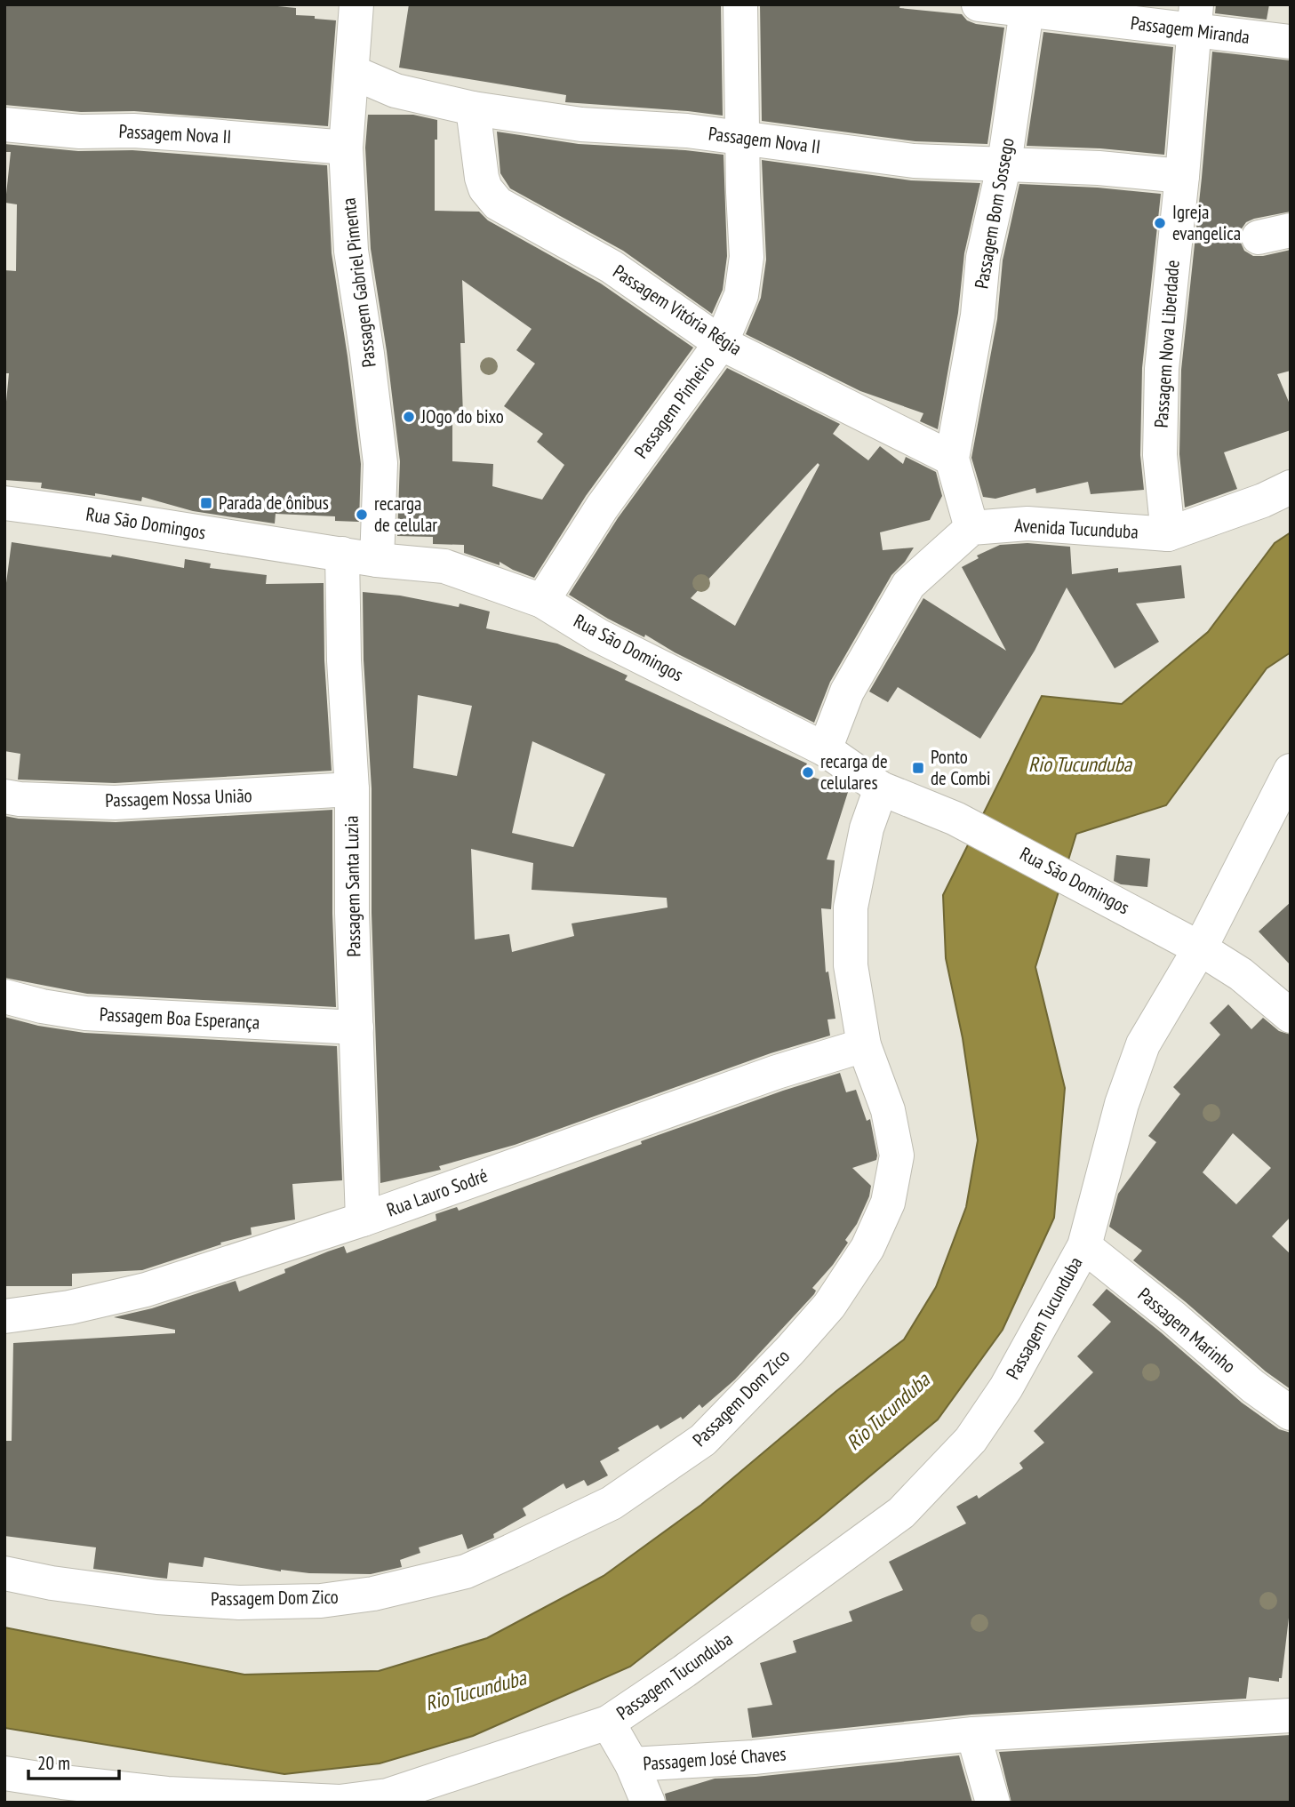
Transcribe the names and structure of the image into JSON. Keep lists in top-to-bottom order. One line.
{"streets":{"street":["Passagem Miranda","Passagem Nova II","Passagem Bom Sossego","Passagem Gabriel Pimenta","Passagem Vitória Régia","Passagem Nova Liberdade","Passagem Pinheiro","Rua São Domingos","Avenida Tucunduba","Passagem Nossa União","Passagem Santa Luzia","Passagem Boa Esperança","Rua Lauro Sodré","Passagem Tucunduba","Passagem Marinho","Passagem Dom Zico","Passagem José Chaves"]},"crossings":[["Passagem Miranda","Passagem Bom Sossego"],["Passagem Miranda","Passagem Nova Liberdade"],["Passagem Nova II","Passagem Bom Sossego"],["Passagem Nova II","Passagem Gabriel Pimenta"],["Passagem Nova II","Passagem Vitória Régia"],["Passagem Nova II","Passagem Nova Liberdade"],["Passagem Nova II","Passagem Pinheiro"],["Passagem Bom Sossego","Passagem Vitória Régia"],["Passagem Gabriel Pimenta","Rua São Domingos"],["Passagem Vitória Régia","Passagem Pinheiro"],["Passagem Nova Liberdade","Avenida Tucunduba"],["Passagem Pinheiro","Rua São Domingos"],["Rua São Domingos","Passagem Santa Luzia"],["Rua São Domingos","Passagem Tucunduba"],["Rua São Domingos","Passagem Dom Zico"],["Passagem Nossa União","Passagem Santa Luzia"],["Passagem Santa Luzia","Passagem Boa Esperança"],["Passagem Santa Luzia","Rua Lauro Sodré"],["Rua Lauro Sodré","Passagem Dom Zico"],["Passagem Tucunduba","Passagem Marinho"],["Passagem Tucunduba","Passagem José Chaves"]],"water":["Rio Tucunduba"],"places":{"other":["Igreja evangelica","JOgo do bixo","recarga de celular","recarga de celulares"],"transit":["Parada de ônibus","Ponto de Combi"]},"scale_bar":"20 m"}
